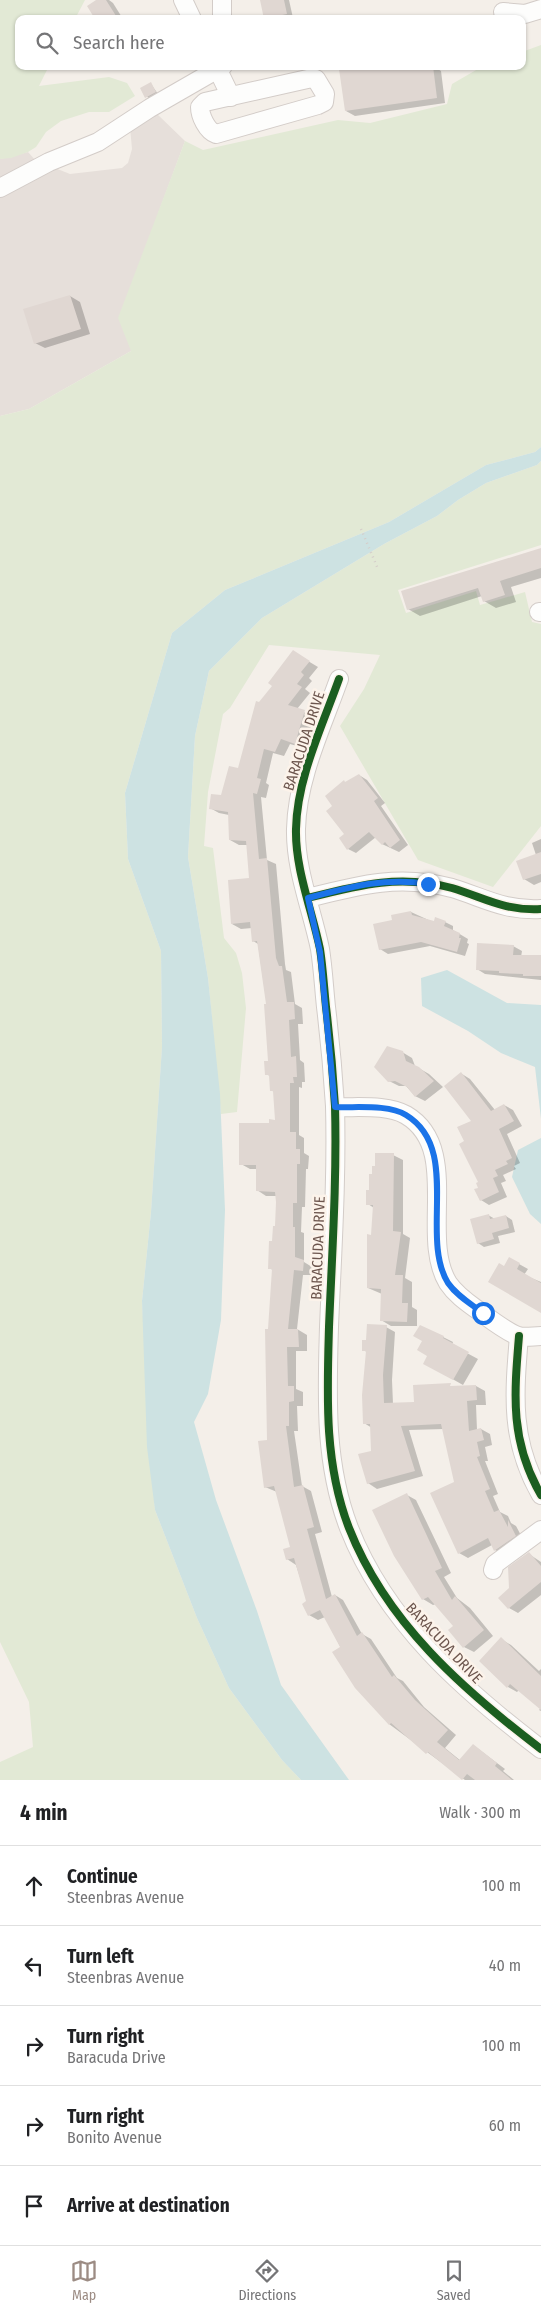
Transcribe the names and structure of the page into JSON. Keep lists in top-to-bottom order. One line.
{"streets":{"street":["BARACUDA DRIVE"]},"page":{"search":"Search here","heading":["4 min","Walk · 300 m"],"list":[["Continue","Steenbras Avenue","100 m"],["Turn left","Steenbras Avenue","40 m"],["Turn right","Baracuda Drive","100 m"],["Turn right","Bonito Avenue","60 m"],"Arrive at destination"],"nav":["Map","Directions","Saved"]}}
